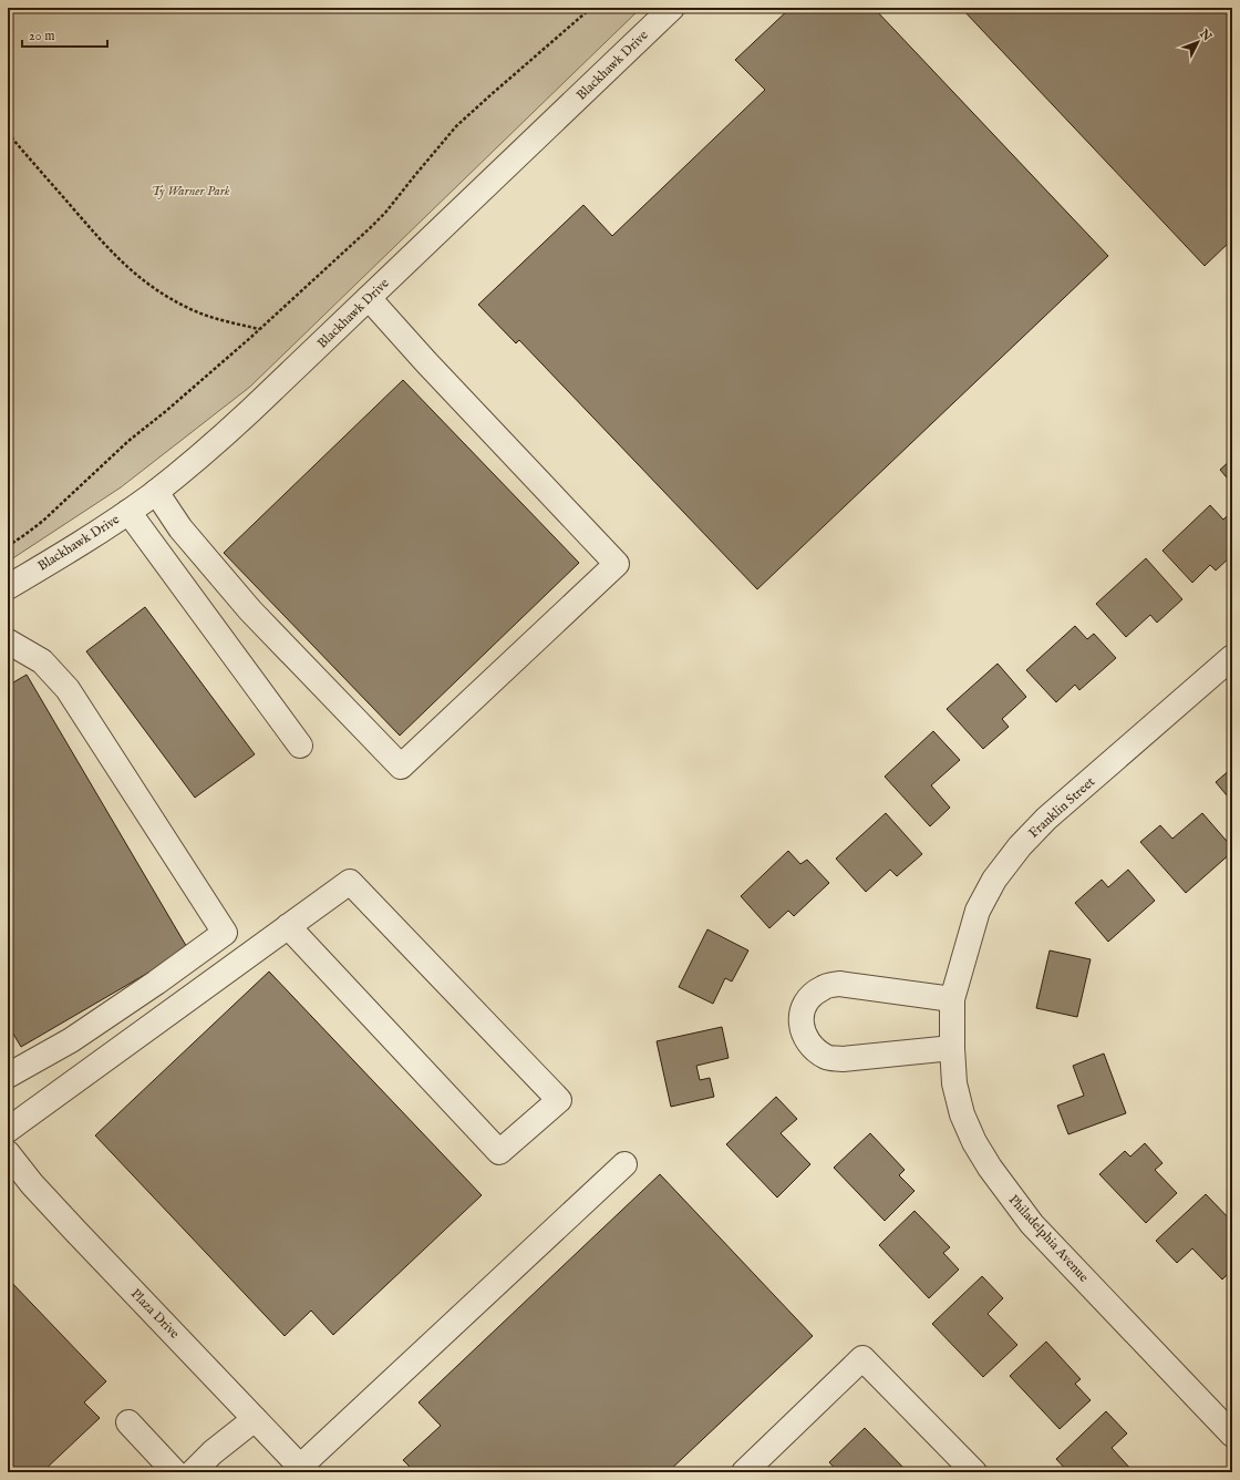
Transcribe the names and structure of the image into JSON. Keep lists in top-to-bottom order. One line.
{"streets":{"street":["Blackhawk Drive","Franklin Street","Philadelphia Avenue","Plaza Drive"]},"crossings":[["Franklin Street","Philadelphia Avenue"]],"parks":["Ty Warner Park"],"scale_bar":"20 m","north":"top right"}
